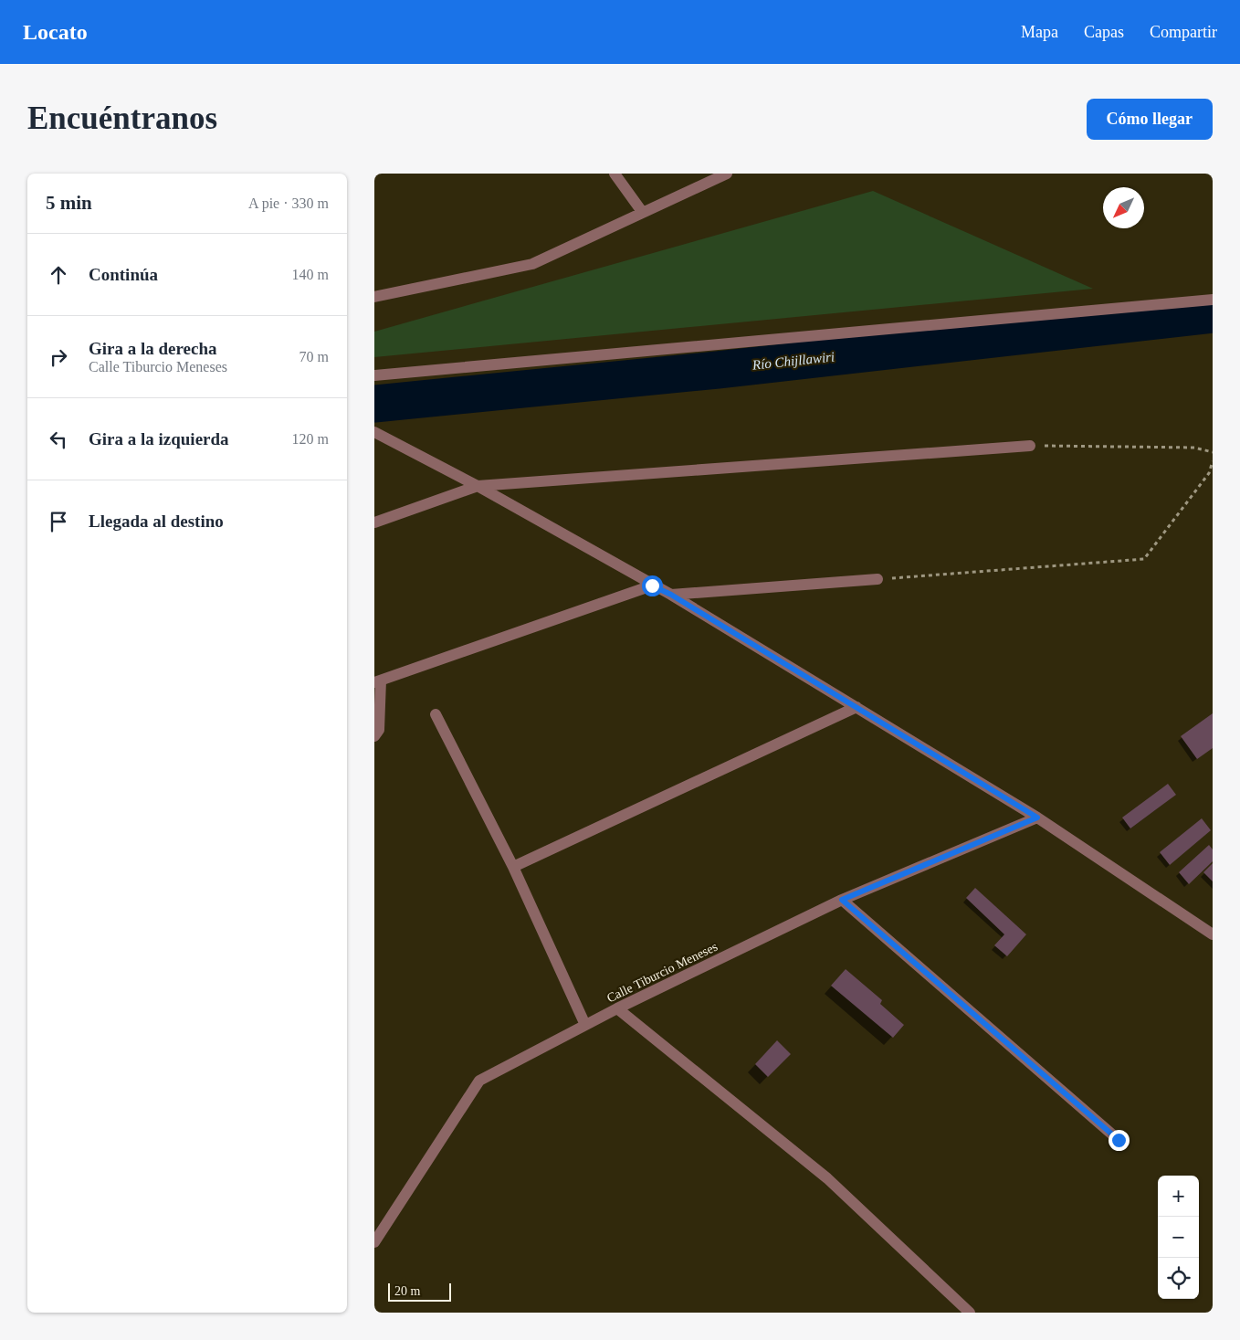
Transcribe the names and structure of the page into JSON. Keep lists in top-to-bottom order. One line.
{"streets":{"street":["Calle Tiburcio Meneses"]},"water":["Río Chijllawiri"],"scale_bar":"20 m","north":"bottom left","page":{"header":"Locato","nav":["Mapa","Capas","Compartir"],"buttons":"Cómo llegar","title":"Encuéntranos","heading":["5 min","A pie · 330 m"],"list":[["Continúa","140 m"],["Gira a la derecha","Calle Tiburcio Meneses","70 m"],["Gira a la izquierda","120 m"],"Llegada al destino"],"map_buttons":["+","−"],"scale":"20 m"}}
